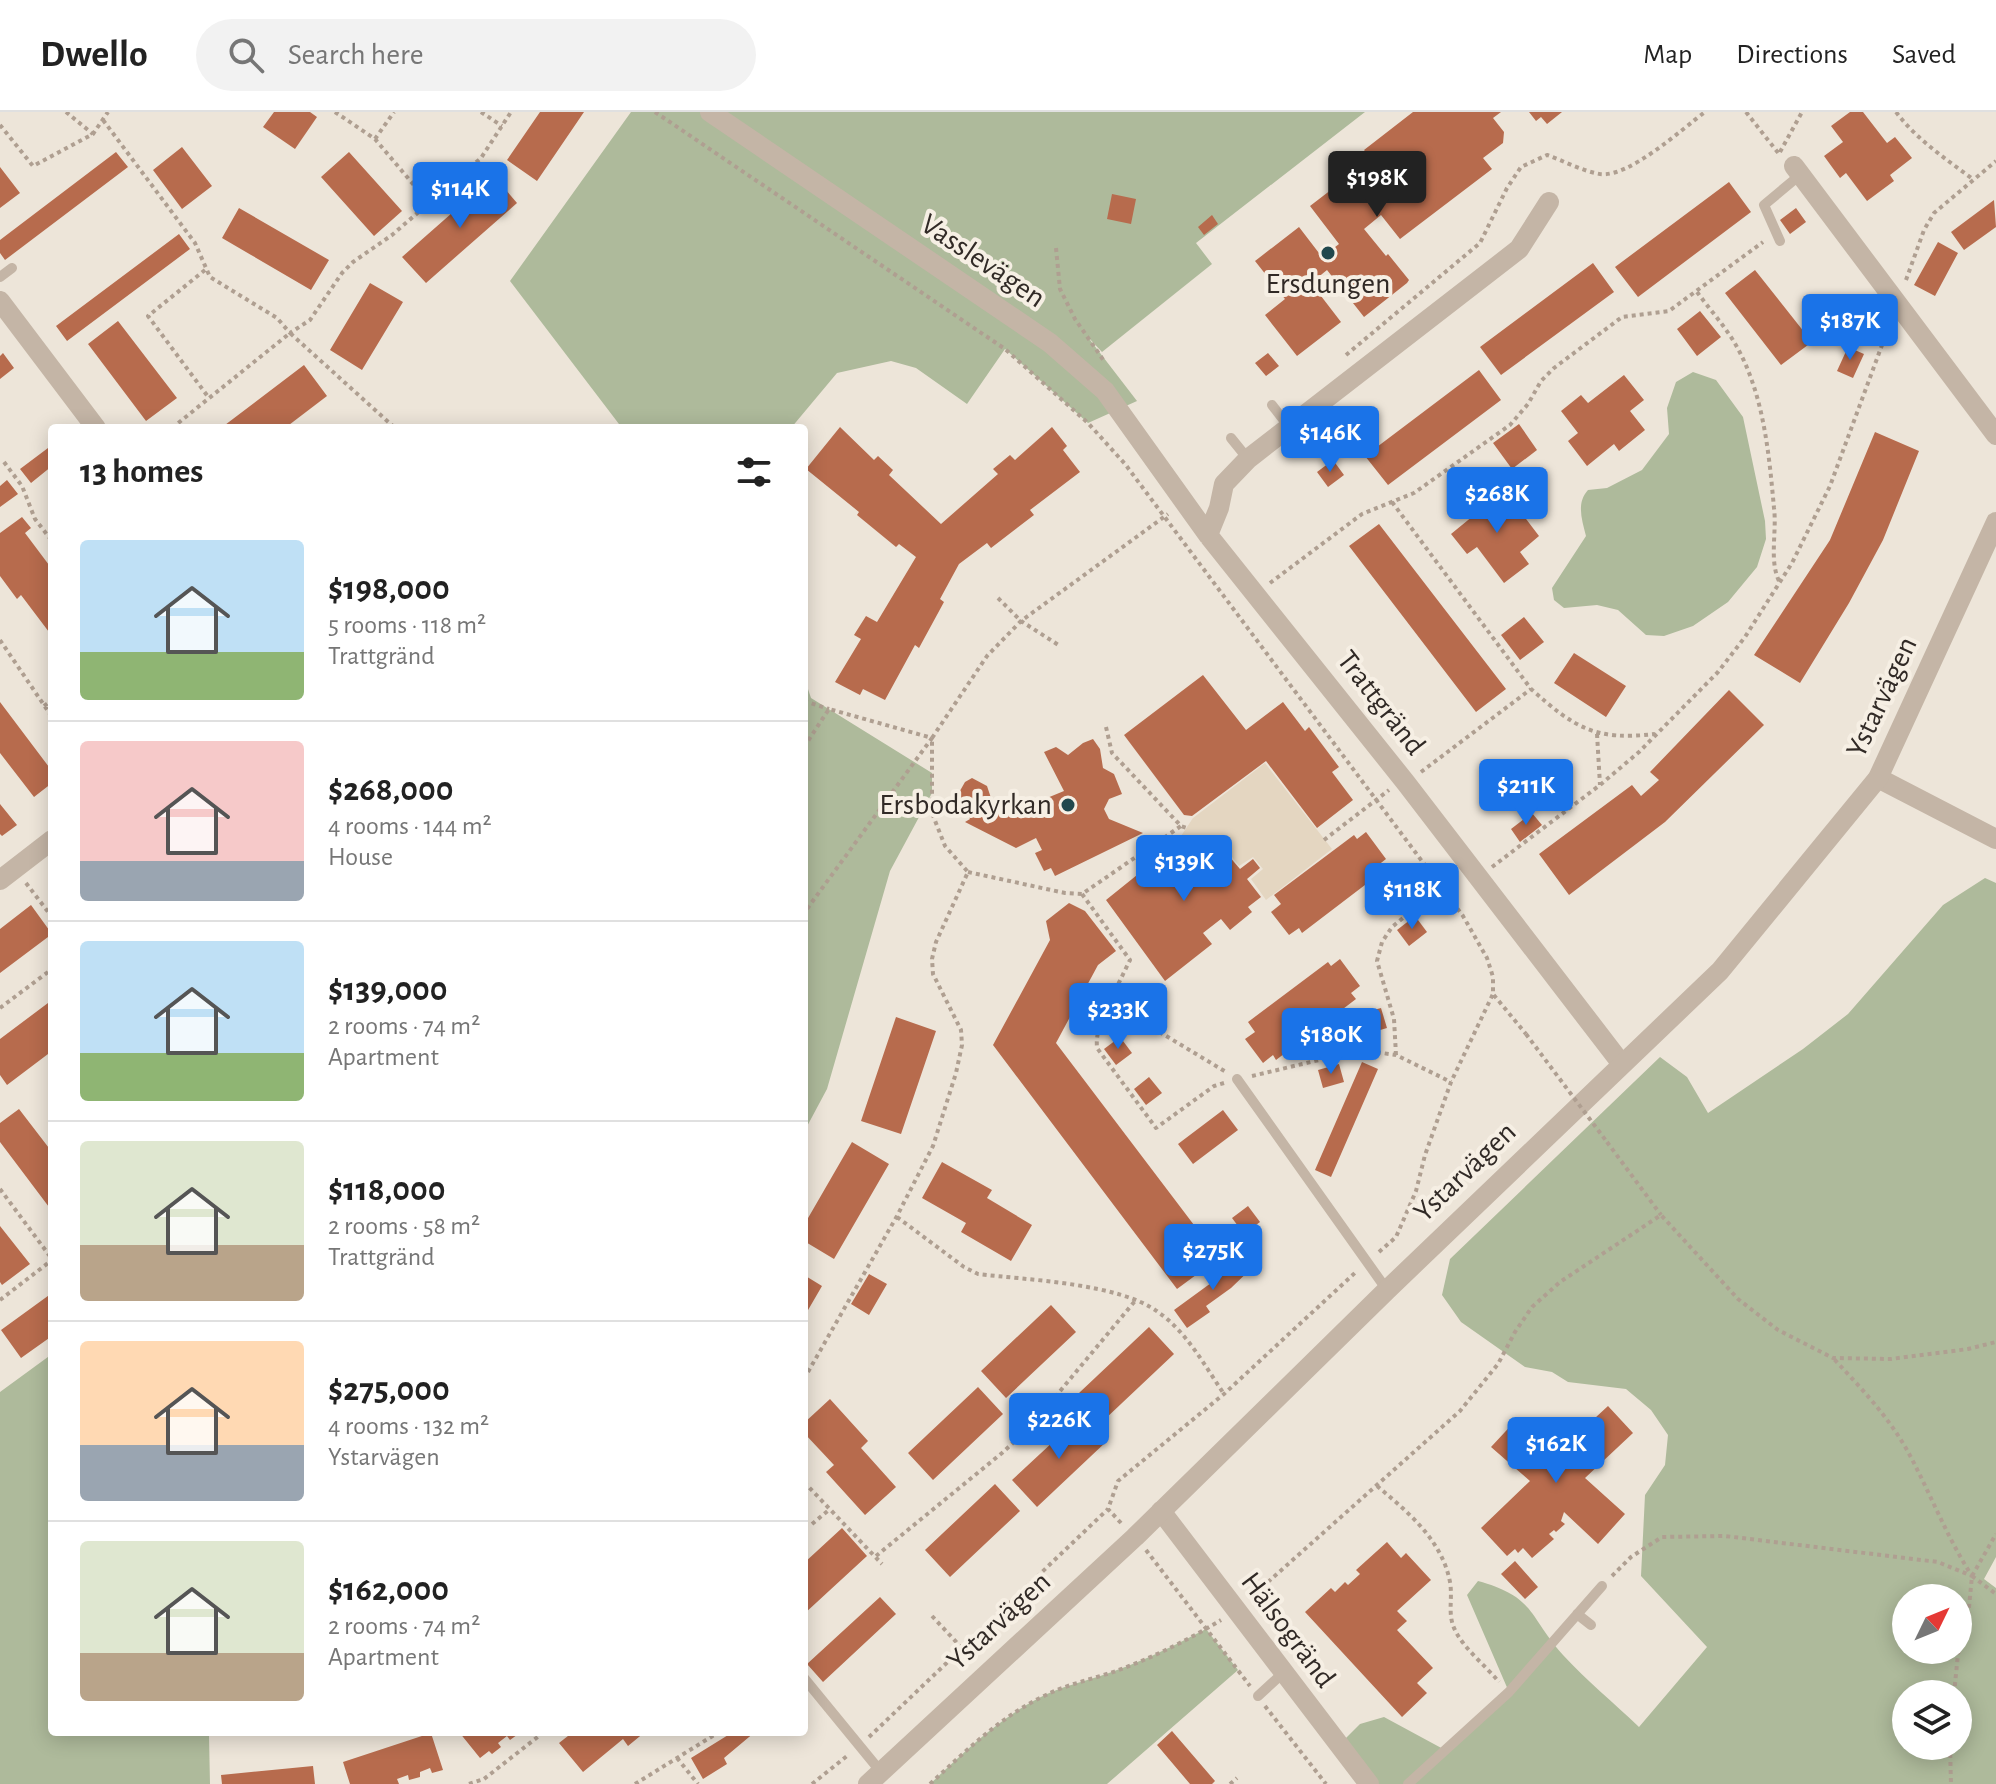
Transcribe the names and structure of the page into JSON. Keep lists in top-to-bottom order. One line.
{"streets":{"street":["Vasslevägen","Ystarvägen","Trattgränd","Hälsogränd"]},"crossings":[["Vasslevägen","Trattgränd"],["Ystarvägen","Trattgränd"],["Ystarvägen","Hälsogränd"]],"places":["Ersdungen","Ersbodakyrkan"],"north":"top right","page":{"header":"Dwello","search":"Search here","nav":["Map","Directions","Saved"],"price":["$198K","$114K","$187K","$146K","$268K","$211K","$139K","$118K","$233K","$180K","$275K","$226K","$162K"],"heading":"13 homes","list":[{"name":"$198,000","note":"5 rooms · 118 m² · Trattgränd"},{"name":"$268,000","note":"4 rooms · 144 m² · House"},{"name":"$139,000","note":"2 rooms · 74 m² · Apartment"},{"name":"$118,000","note":"2 rooms · 58 m² · Trattgränd"},{"name":"$275,000","note":"4 rooms · 132 m² · Ystarvägen"},{"name":"$162,000","note":"2 rooms · 74 m² · Apartment"}]}}
